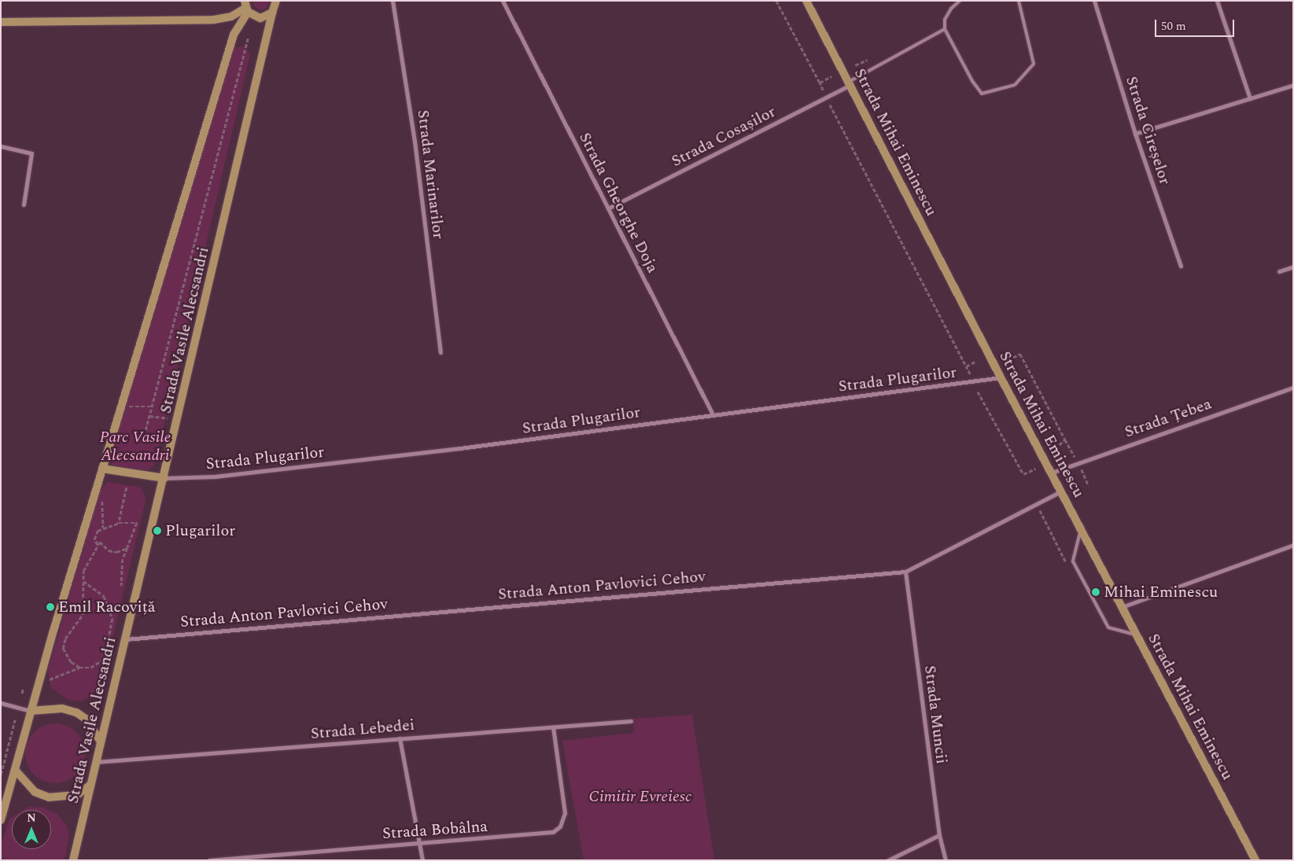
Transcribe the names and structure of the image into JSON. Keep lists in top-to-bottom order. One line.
{"streets":{"street":["Strada Cireșelor","Strada Cosașilor","Strada Mihai Eminescu","Strada Marinarilor","Strada Gheorghe Doja","Strada Vasile Alecsandri","Strada Plugarilor","Strada Țebea","Strada Anton Pavlovici Cehov","Strada Muncii","Strada Lebedei","Strada Bobâlna"]},"crossings":[["Strada Cosașilor","Strada Mihai Eminescu"],["Strada Cosașilor","Strada Gheorghe Doja"],["Strada Mihai Eminescu","Strada Plugarilor"],["Strada Mihai Eminescu","Strada Țebea"],["Strada Mihai Eminescu","Strada Anton Pavlovici Cehov"],["Strada Gheorghe Doja","Strada Plugarilor"],["Strada Vasile Alecsandri","Strada Plugarilor"],["Strada Vasile Alecsandri","Strada Anton Pavlovici Cehov"],["Strada Vasile Alecsandri","Strada Lebedei"],["Strada Anton Pavlovici Cehov","Strada Muncii"],["Strada Lebedei","Strada Bobâlna"]],"parks":["Parc Vasile Alecsandri","Cimitir Evreiesc"],"places":["Plugarilor","Mihai Eminescu","Emil Racoviță"],"scale_bar":"50 m","north":"top"}
